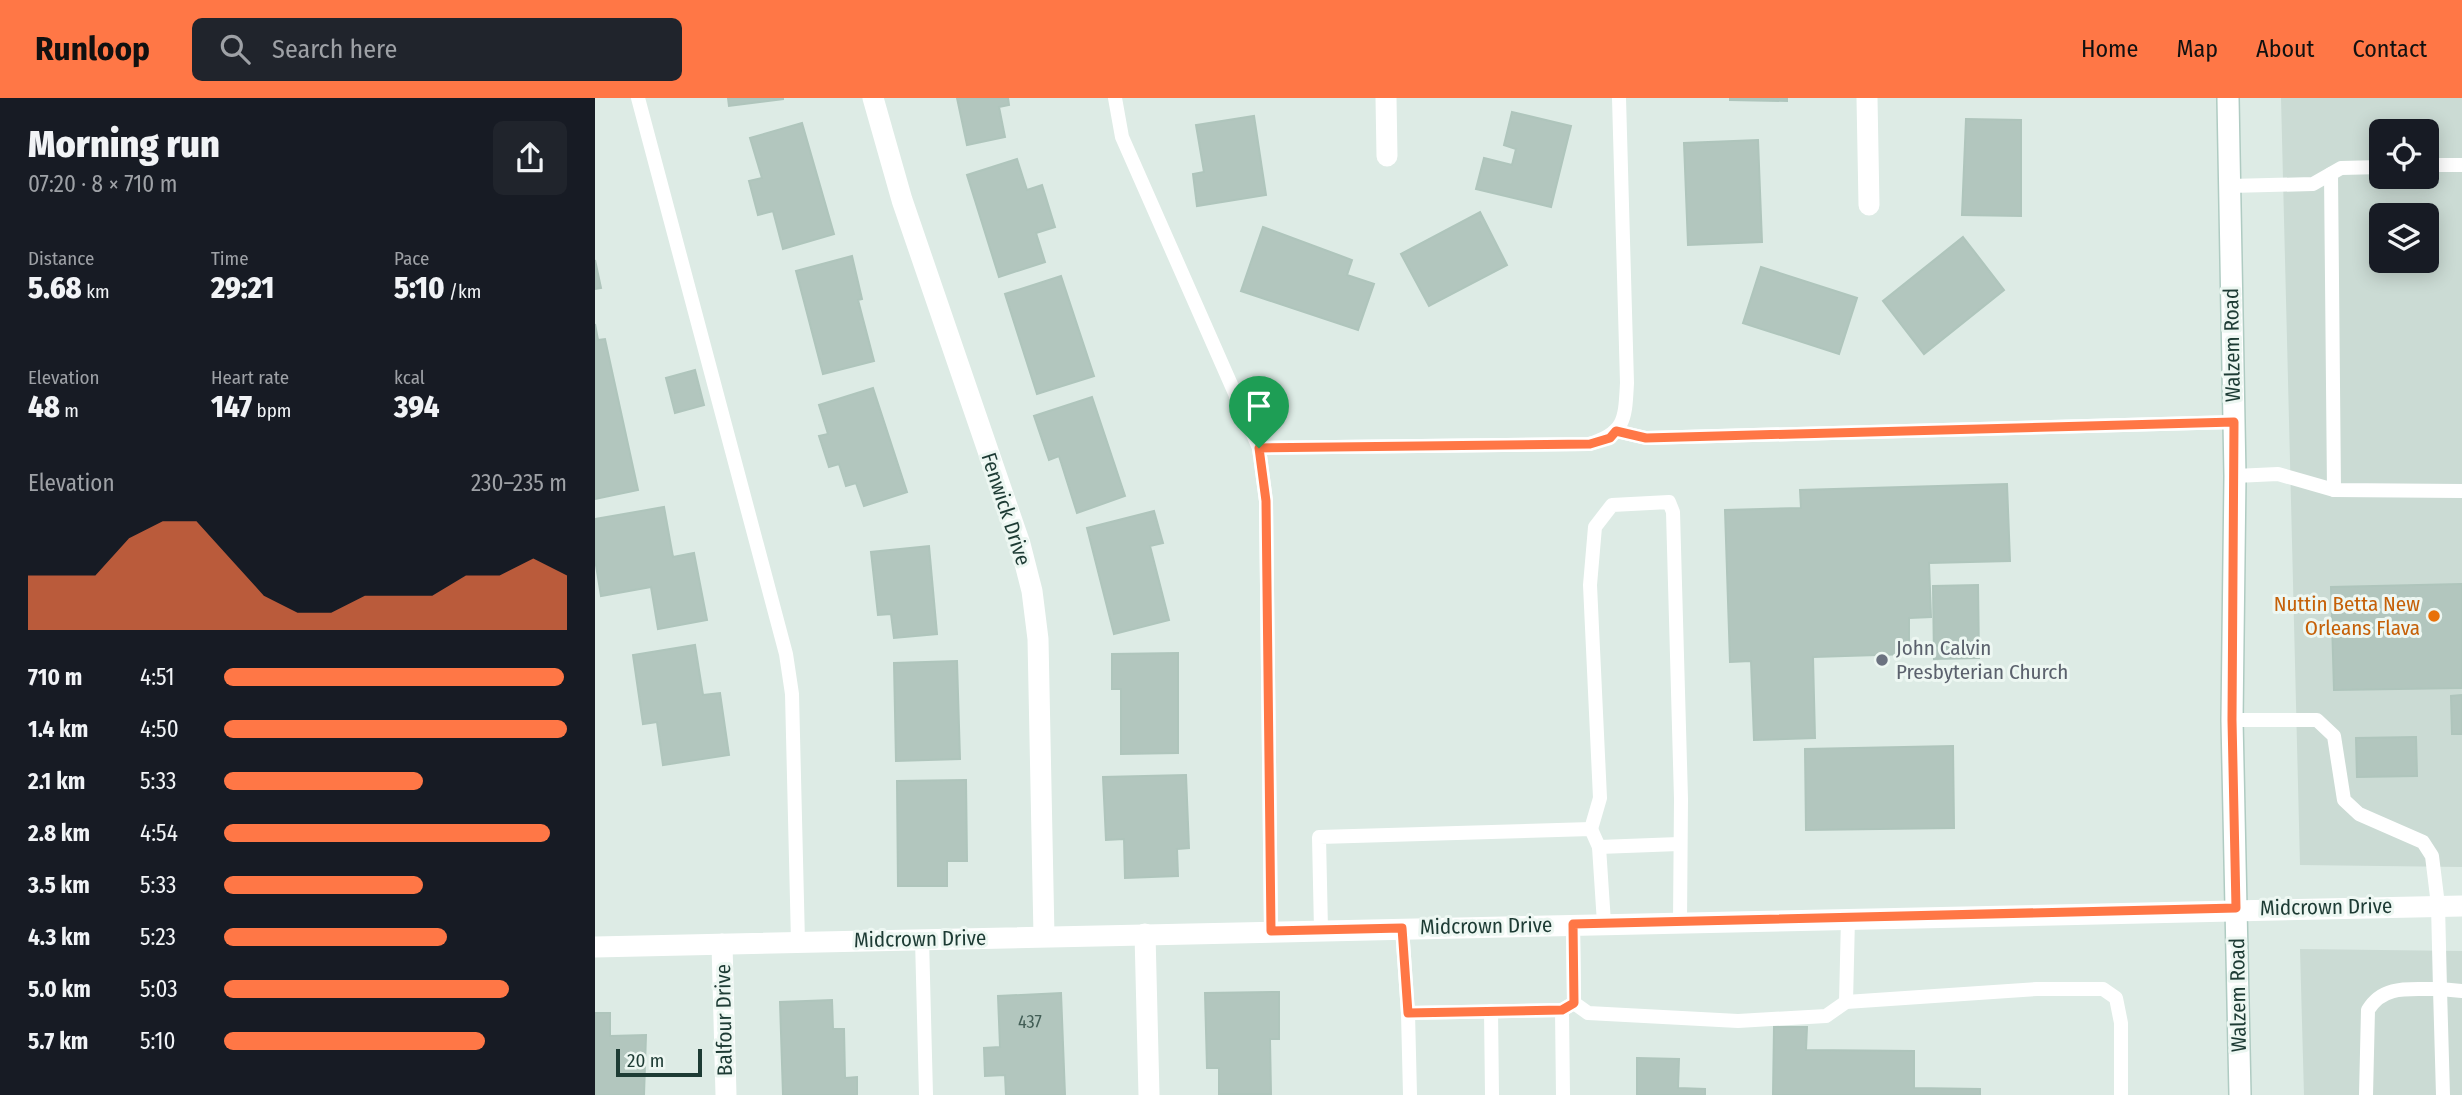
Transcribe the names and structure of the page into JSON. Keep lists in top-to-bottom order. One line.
{"streets":{"street":["Walzem Road","Fenwick Drive","Midcrown Drive","Balfour Drive"]},"crossings":[["Walzem Road","Midcrown Drive"],["Fenwick Drive","Midcrown Drive"],["Midcrown Drive","Balfour Drive"]],"places":["Nuttin Betta New Orleans Flava","John Calvin Presbyterian Church"],"house_numbers":["437"],"scale_bar":"20 m","page":{"header":"Runloop","search":"Search here","nav":["Home","Map","About","Contact"],"heading":["Morning run","07:20 · 8 × 710 m"],"stats":[["Distance","5.68 km"],["Time","29:21"],["Pace","5:10 /km"],["Elevation","48 m"],["Heart rate","147 bpm"],["kcal","394"]],"chart":["Elevation","230–235 m"],"list":[{"name":"710 m","note":"4:51"},{"name":"1.4 km","note":"4:50"},{"name":"2.1 km","note":"5:33"},{"name":"2.8 km","note":"4:54"},{"name":"3.5 km","note":"5:33"},{"name":"4.3 km","note":"5:23"},{"name":"5.0 km","note":"5:03"},{"name":"5.7 km","note":"5:10"}],"scale":"20 m"}}
